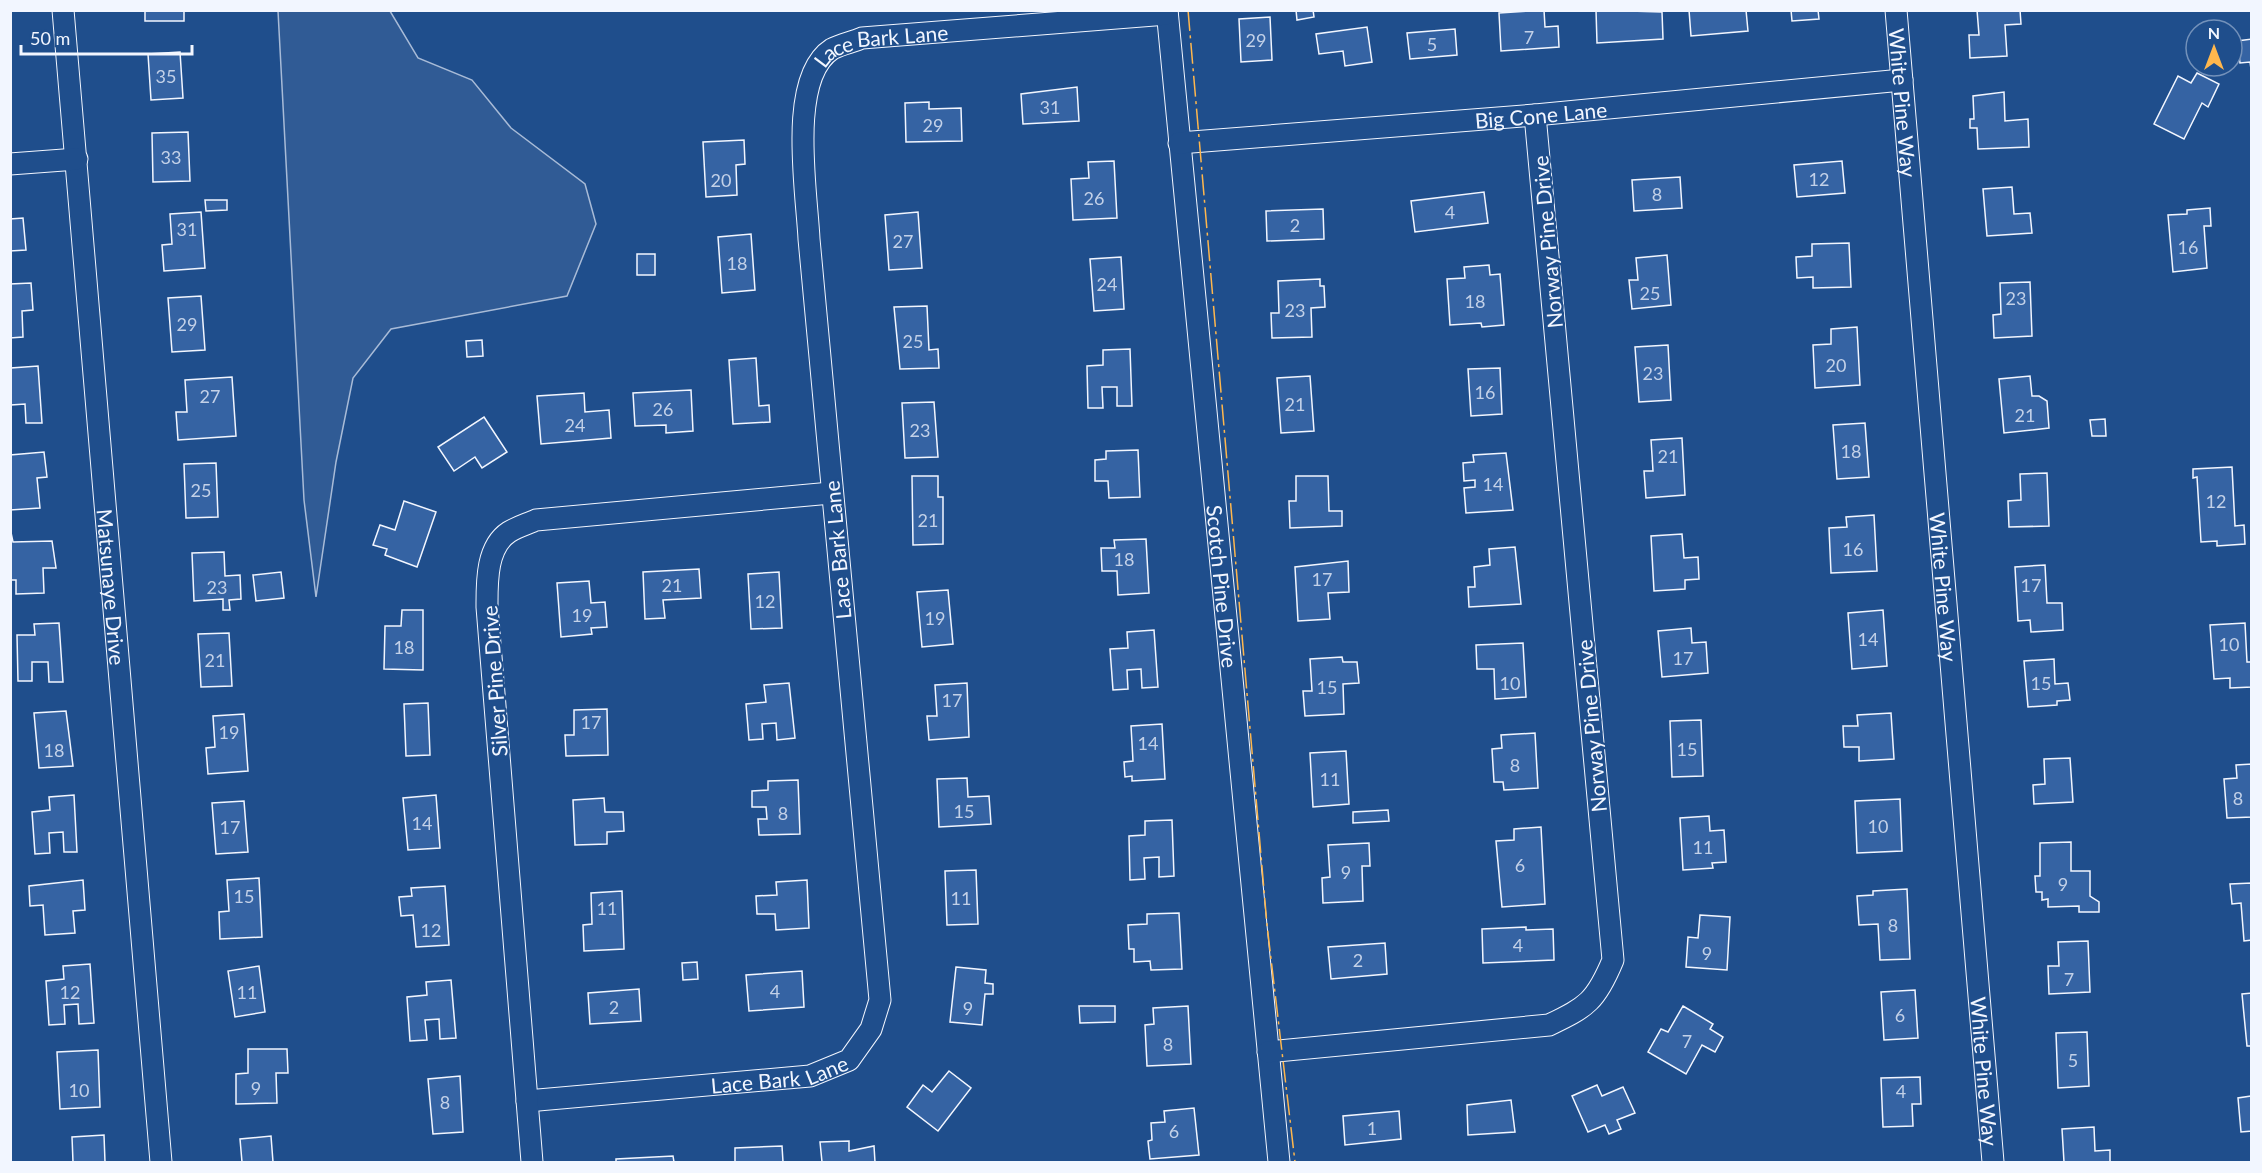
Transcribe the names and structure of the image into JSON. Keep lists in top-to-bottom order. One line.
{"streets":{"street":["Lace Bark Lane","White Pine Way","Big Cone Lane","Norway Pine Drive","Matsunaye Drive","Scotch Pine Drive","Silver Pine Drive"]},"crossings":[["Lace Bark Lane","Scotch Pine Drive"],["Lace Bark Lane","Silver Pine Drive"],["White Pine Way","Big Cone Lane"],["Big Cone Lane","Norway Pine Drive"],["Big Cone Lane","Scotch Pine Drive"],["Norway Pine Drive","Scotch Pine Drive"]],"house_numbers":["7","29","5","35","31","29","33","12","20","8","26","4","2","31","27","16","18","24","25","23","18","23","29","25","20","23","16","27","21","26","21","24","23","18","21","14","25","12","21","16","18","17","21","17","23","12","19","19","14","10","18","17","21","10","15","15","17","17","19","14","15","18","8","11","8","15","8","14","10","17","11","6","9","9","15","11","11","8","12","4","9","2","7","4","12","11","2","9","6","7","8","5","9","10","4","8","1","6"],"scale_bar":"50 m","north":"top"}
